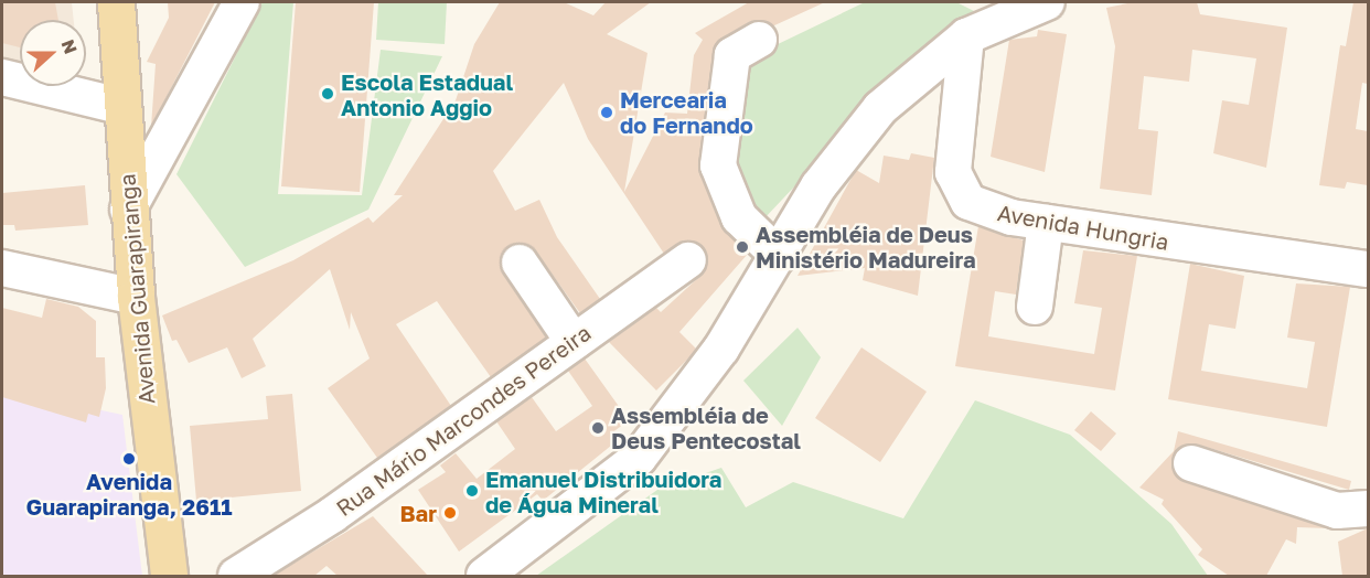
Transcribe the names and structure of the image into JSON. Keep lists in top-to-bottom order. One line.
{"streets":{"main road":["Avenida Guarapiranga"],"street":["Avenida Hungria","Rua Mário Marcondes Pereira"]},"places":["Escola Estadual Antonio Aggio","Mercearia do Fernando","Assembléia de Deus Ministério Madureira","Assembléia de Deus Pentecostal","Avenida Guarapiranga, 2611","Emanuel Distribuidora de Água Mineral","Bar"],"north":"right"}
